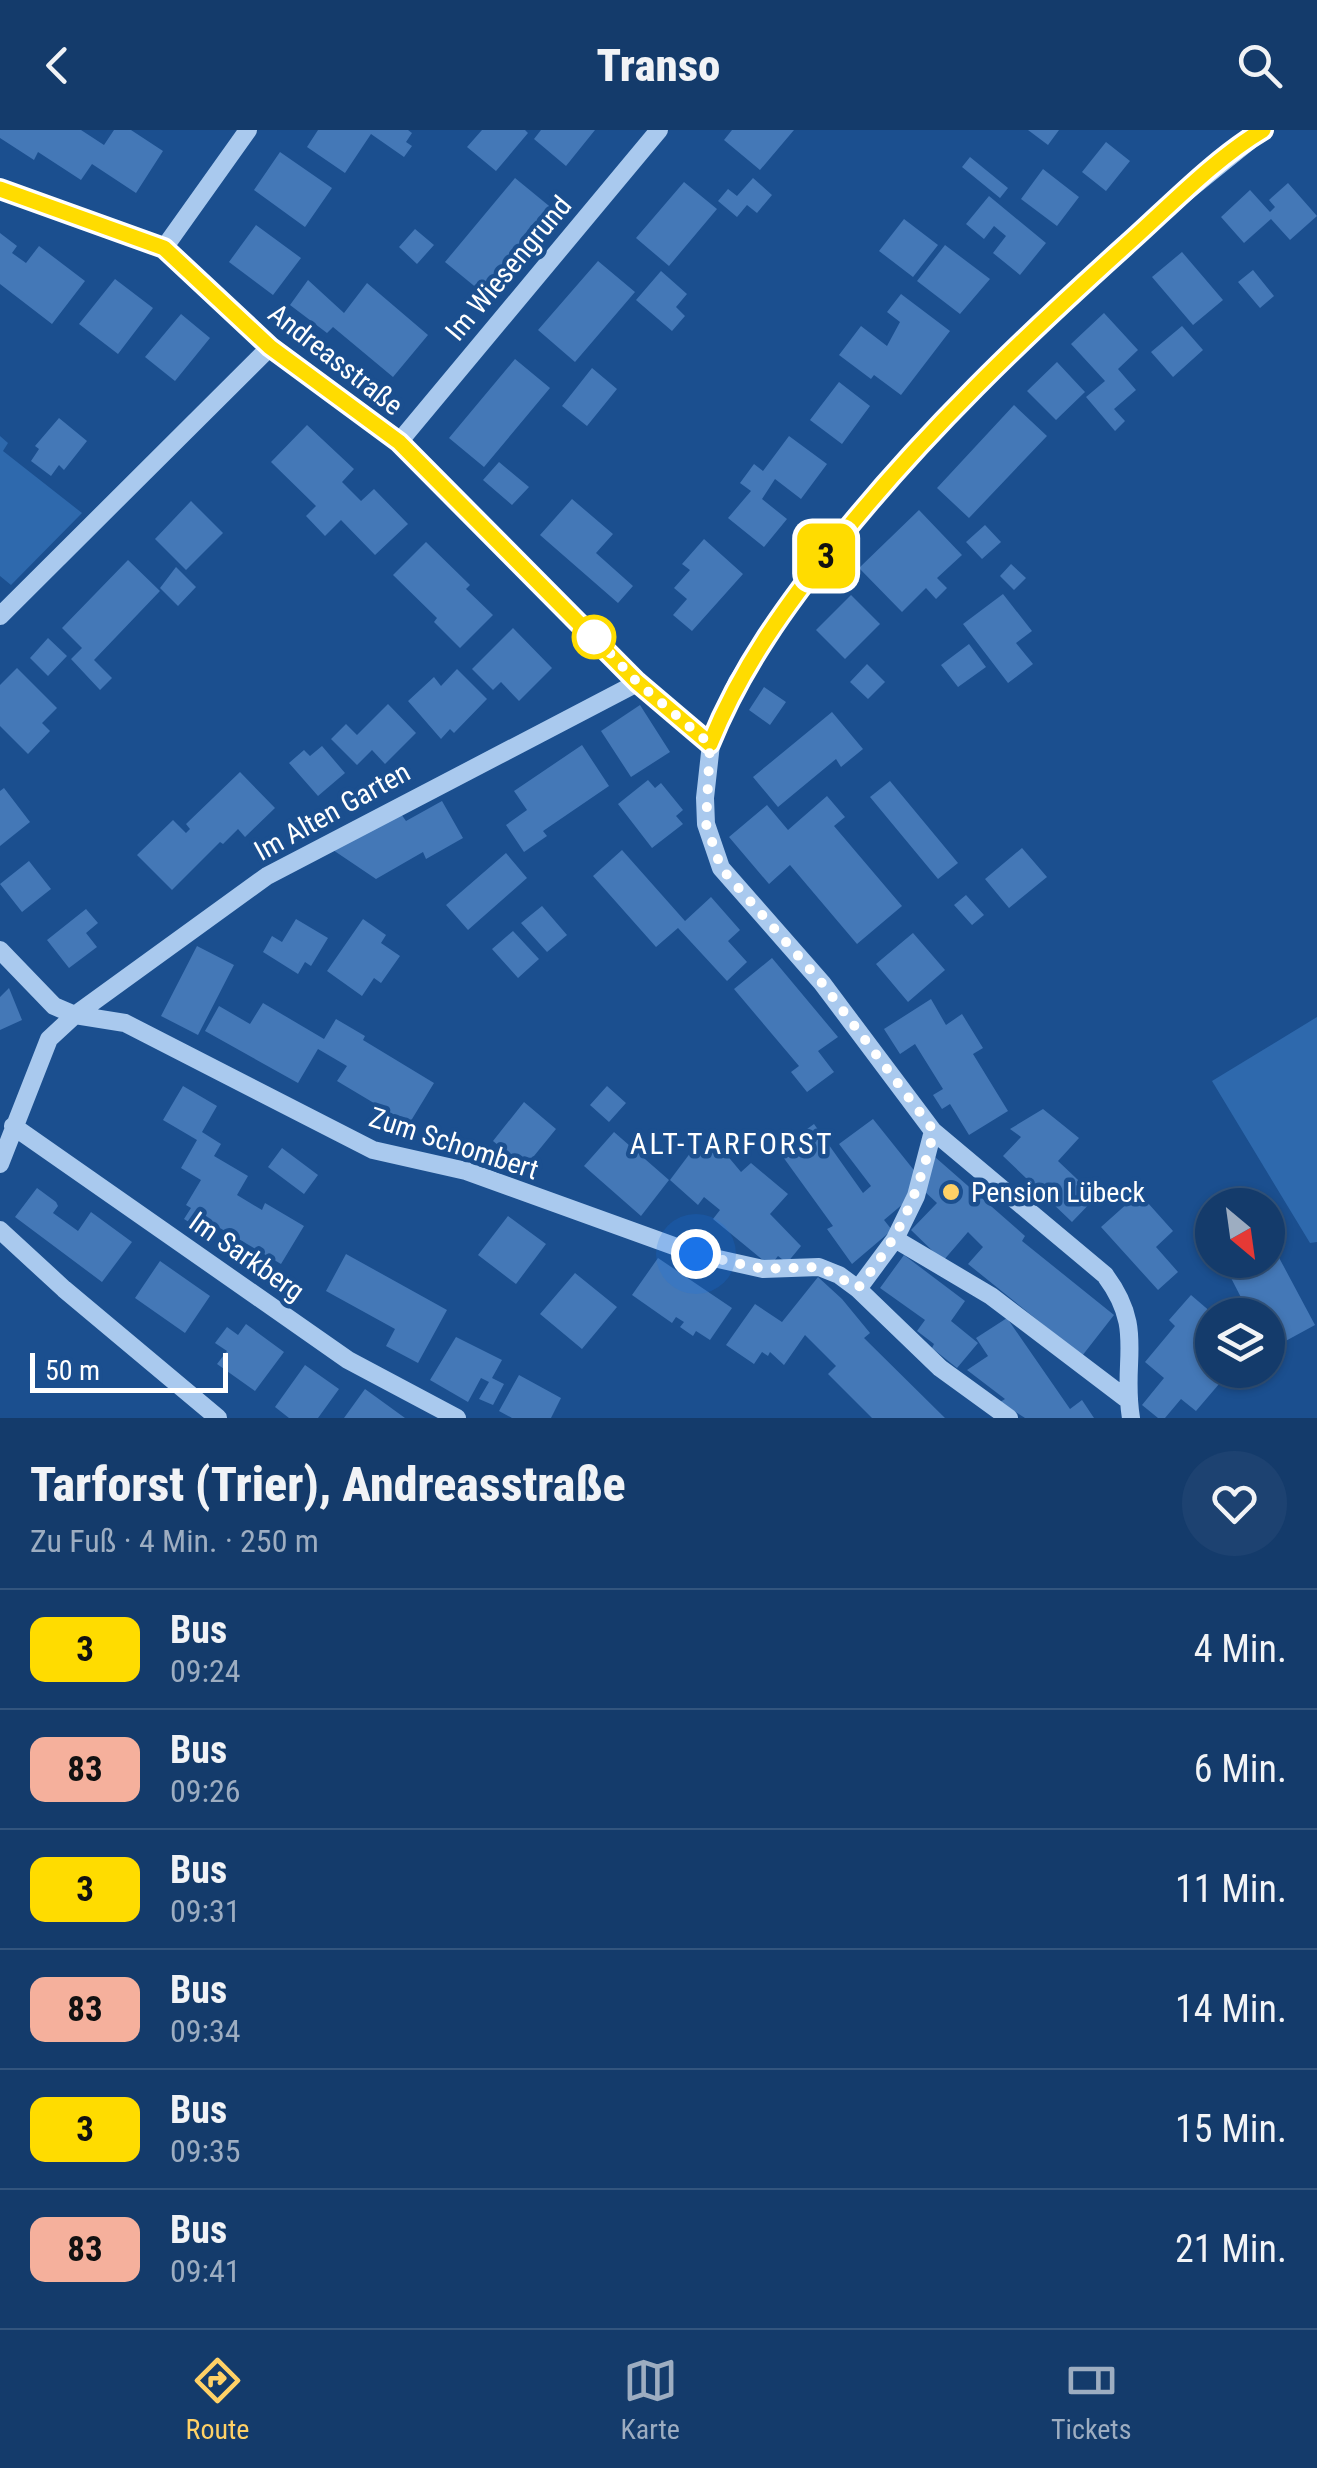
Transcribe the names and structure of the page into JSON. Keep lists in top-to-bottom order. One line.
{"streets":{"street":["Im Wiesengrund","Andreasstraße","Im Alten Garten","Zum Schombert","Im Sarkberg"]},"crossings":[["Im Wiesengrund","Andreasstraße"],["Andreasstraße","Im Alten Garten"],["Im Alten Garten","Zum Schombert"]],"districts":["ALT-TARFORST"],"places":["Pension Lübeck"],"lines":["bus line 3"],"scale_bar":"50 m","north":"bottom right","page":{"header":"Transo","on_map":"3","scale":"50 m","heading":["Tarforst (Trier), Andreasstraße","Zu Fuß · 4 Min. · 250 m"],"list":[{"mark":"3","name":"Bus","note":"09:24","value":"4 Min."},{"mark":"83","name":"Bus","note":"09:26","value":"6 Min."},{"mark":"3","name":"Bus","note":"09:31","value":"11 Min."},{"mark":"83","name":"Bus","note":"09:34","value":"14 Min."},{"mark":"3","name":"Bus","note":"09:35","value":"15 Min."},{"mark":"83","name":"Bus","note":"09:41","value":"21 Min."}],"tabs":["Route","Karte","Tickets"]}}
